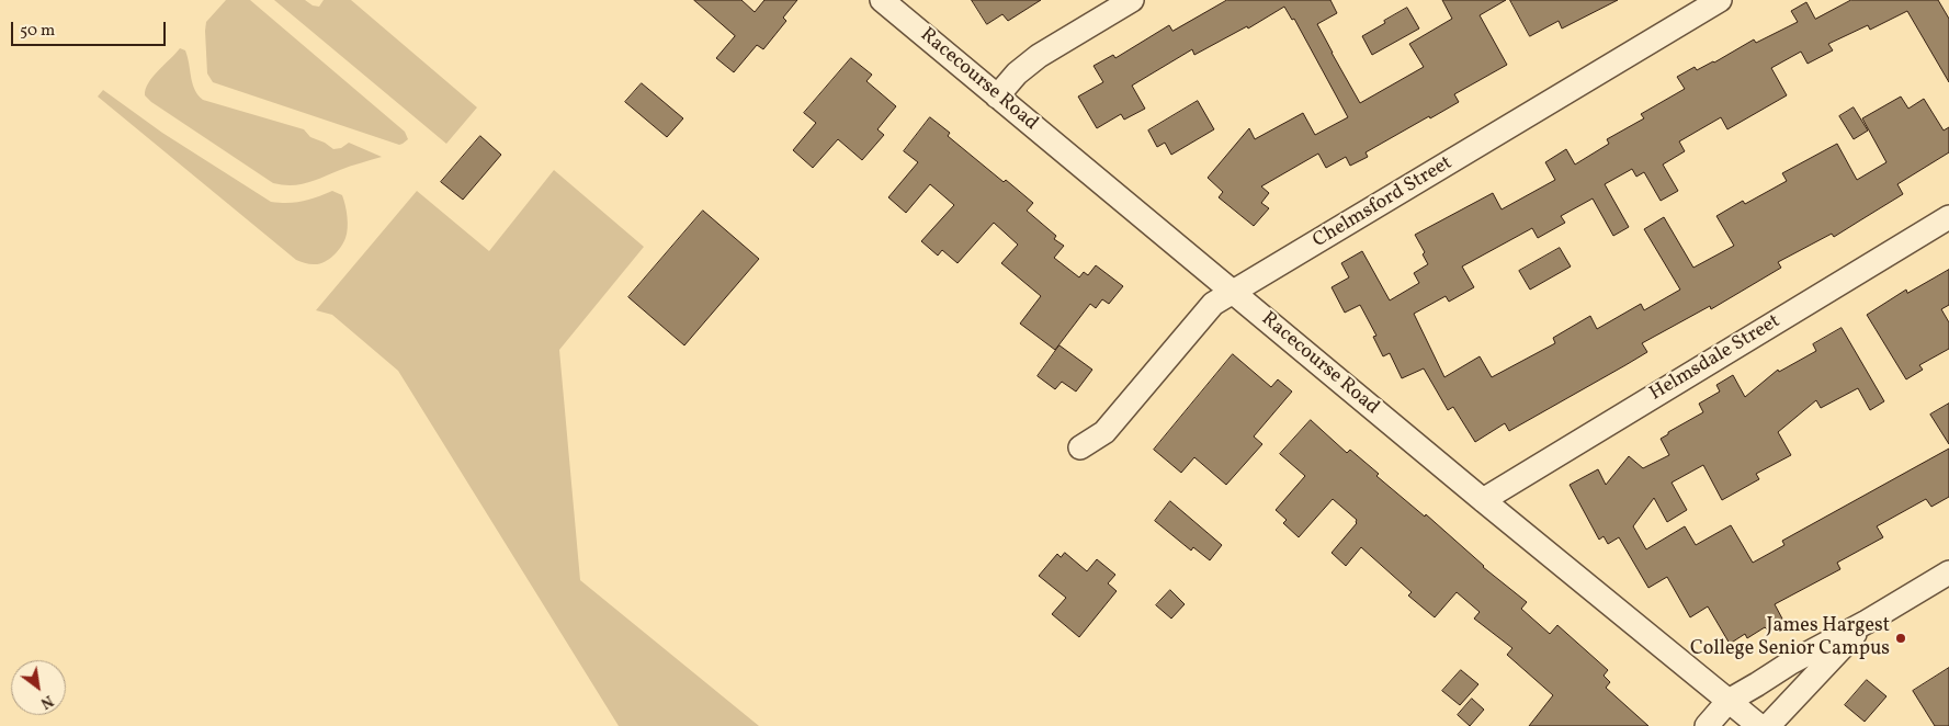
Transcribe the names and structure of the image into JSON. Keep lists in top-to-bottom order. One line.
{"streets":{"street":["Racecourse Road","Chelmsford Street","Helmsdale Street"]},"crossings":[["Racecourse Road","Chelmsford Street"],["Racecourse Road","Helmsdale Street"]],"places":["James Hargest College Senior Campus"],"scale_bar":"50 m","north":"bottom right"}
